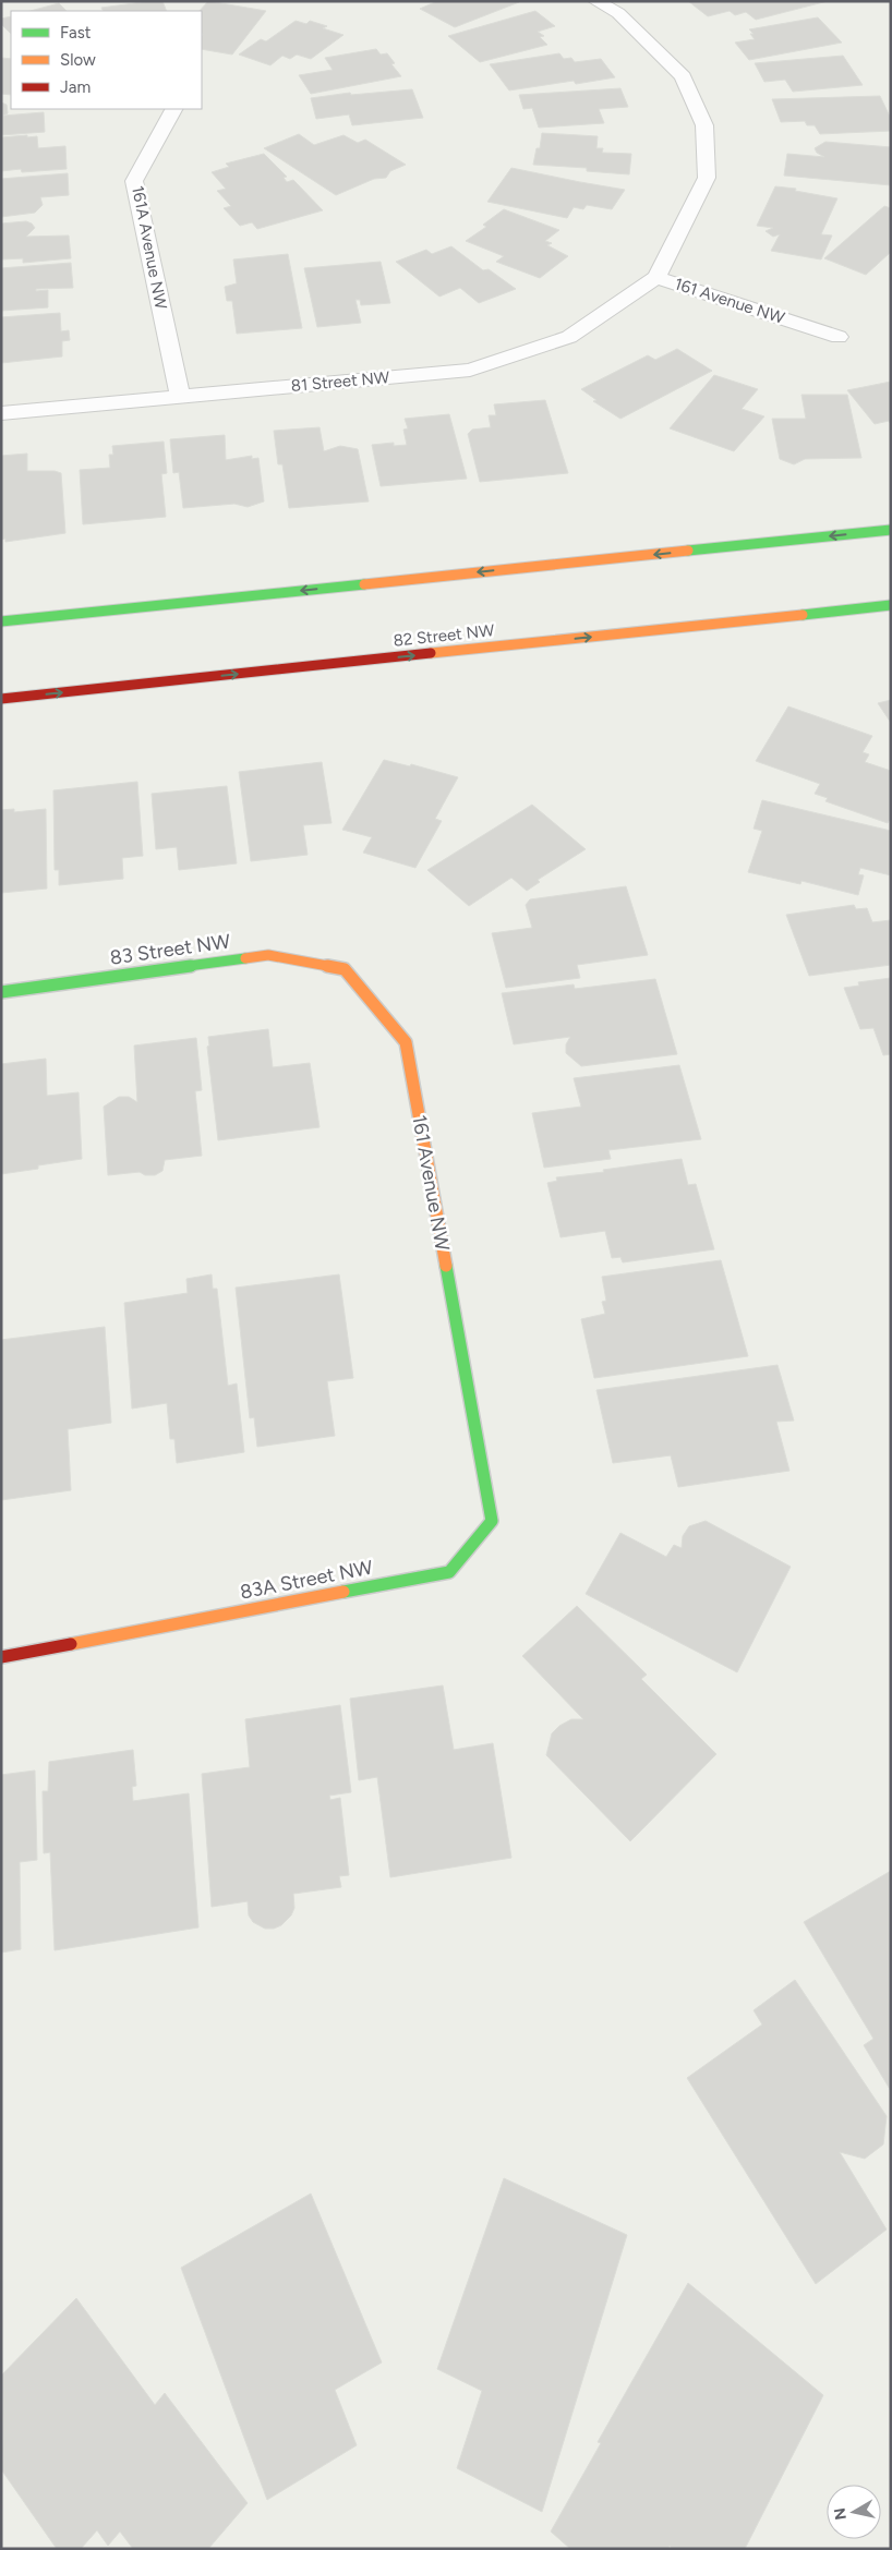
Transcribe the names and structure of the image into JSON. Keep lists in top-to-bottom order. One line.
{"streets":{"main road":["161 Avenue NW","82 Street NW","83 Street NW","83A Street NW"],"street":["161A Avenue NW","81 Street NW"]},"crossings":[["161A Avenue NW","81 Street NW"],["161 Avenue NW","81 Street NW"],["161 Avenue NW","83 Street NW"],["161 Avenue NW","83A Street NW"]],"legend":["Fast","Slow","Jam"],"north":"left"}
